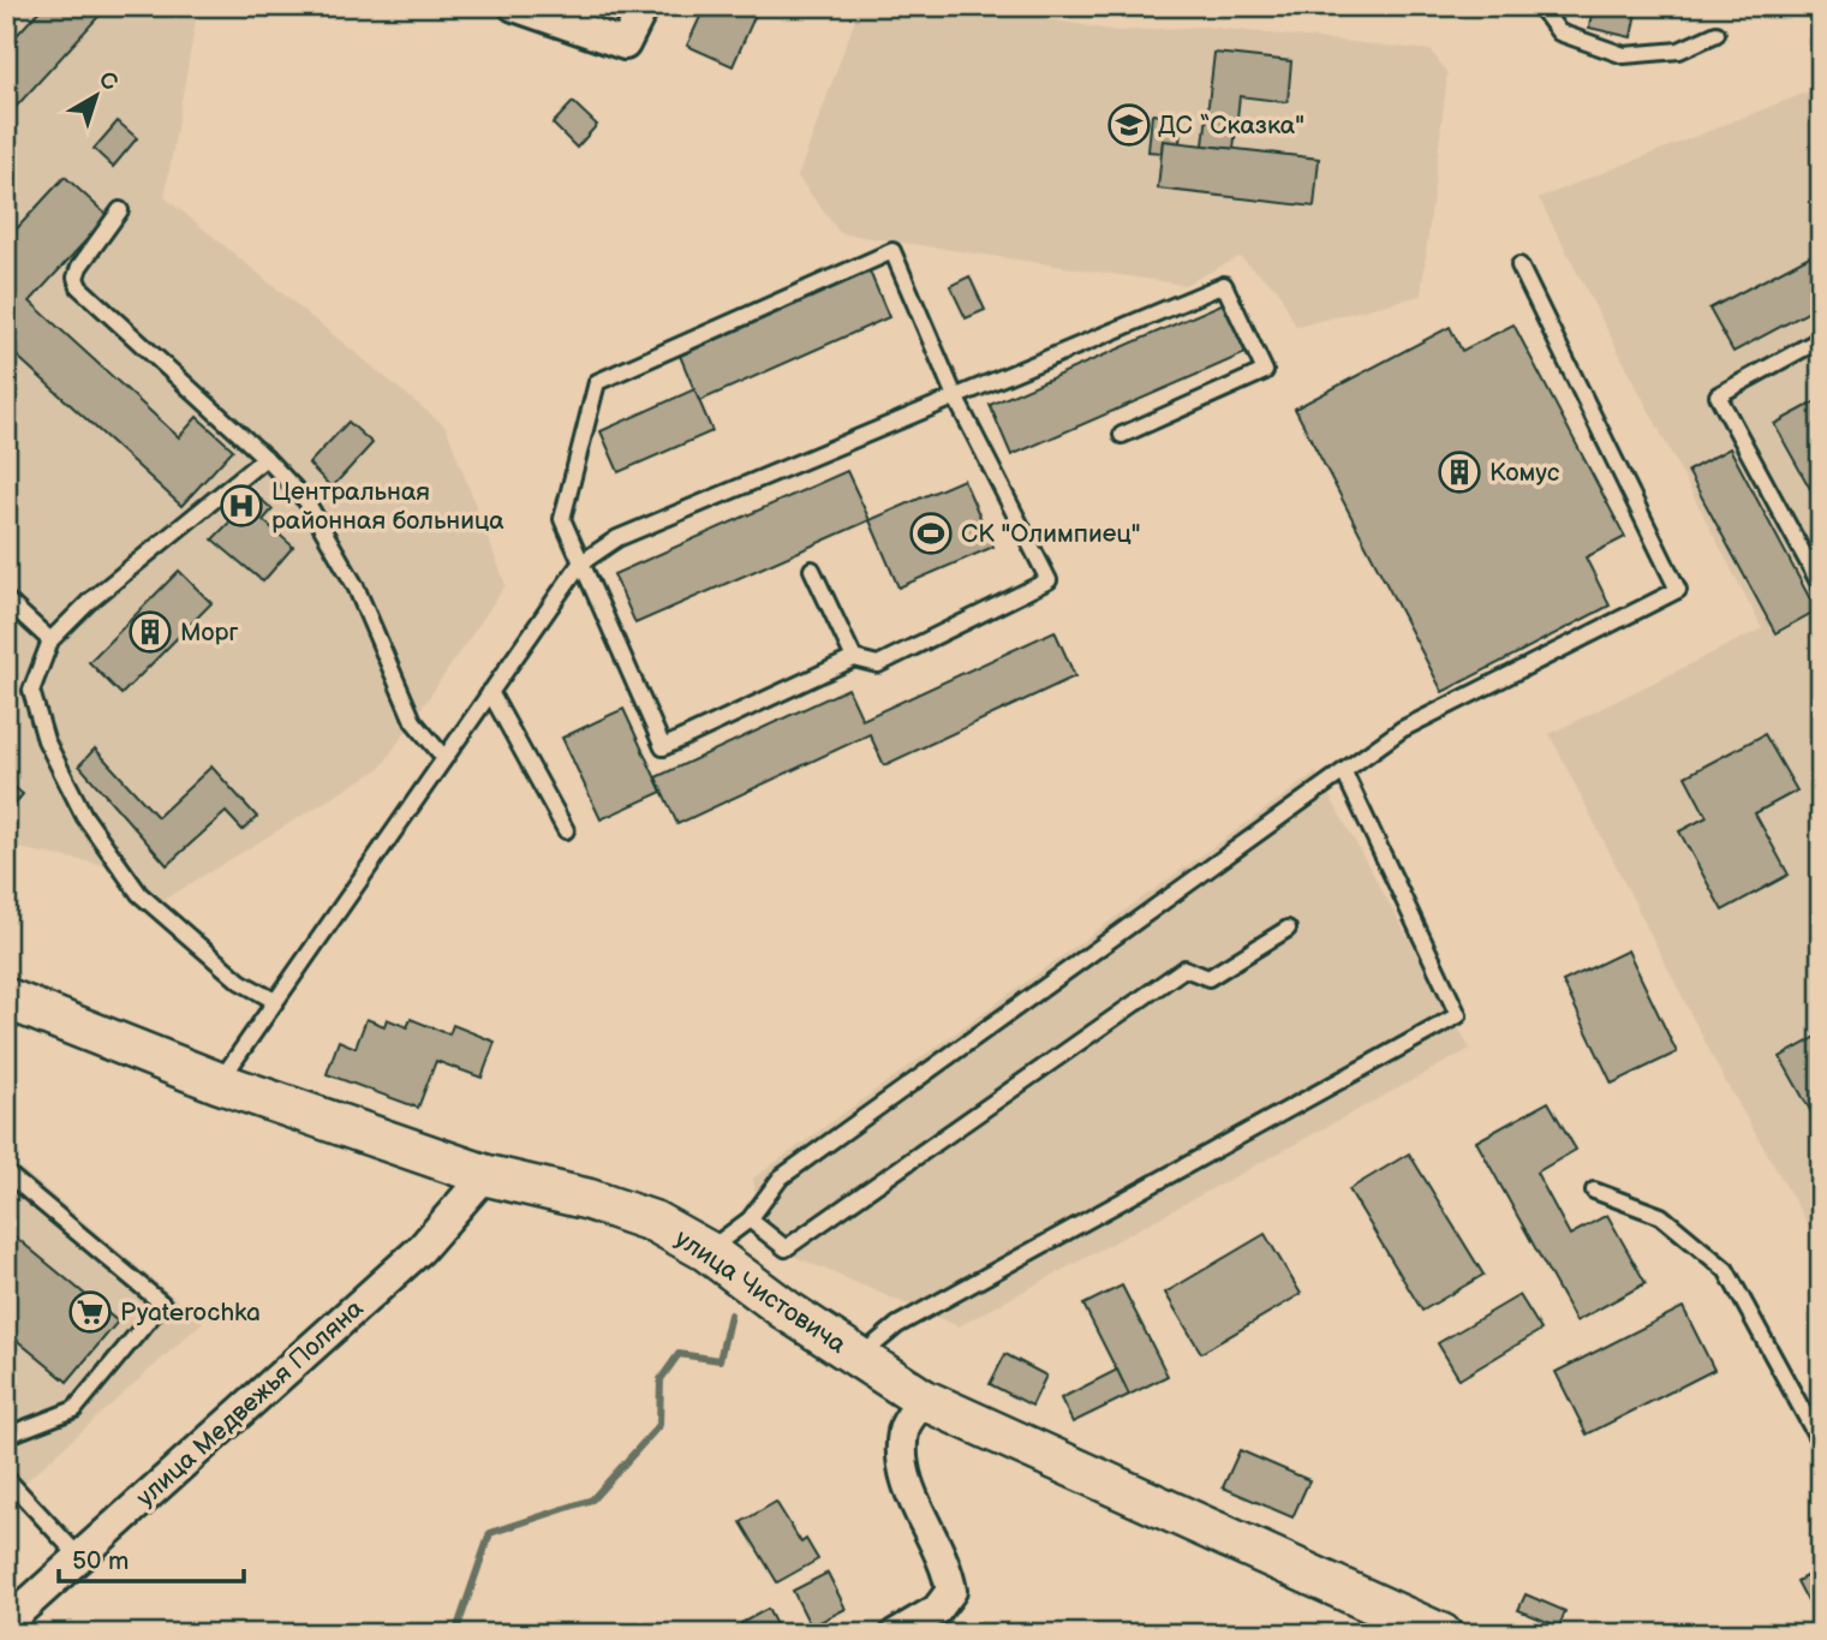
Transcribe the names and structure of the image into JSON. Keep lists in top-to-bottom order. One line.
{"streets":{"street":["улица Чистовича","улица Медвежья Поляна"]},"crossings":[["улица Чистовича","улица Медвежья Поляна"]],"places":{"school or university":["ДС “Сказка\""],"building":["Комус","Морг"],"hospital":["Центральная районная больница"],"sports":["СК \"Олимпиец\""],"supermarket":["Pyaterochka"]},"scale_bar":"50 m","north":"top right"}
